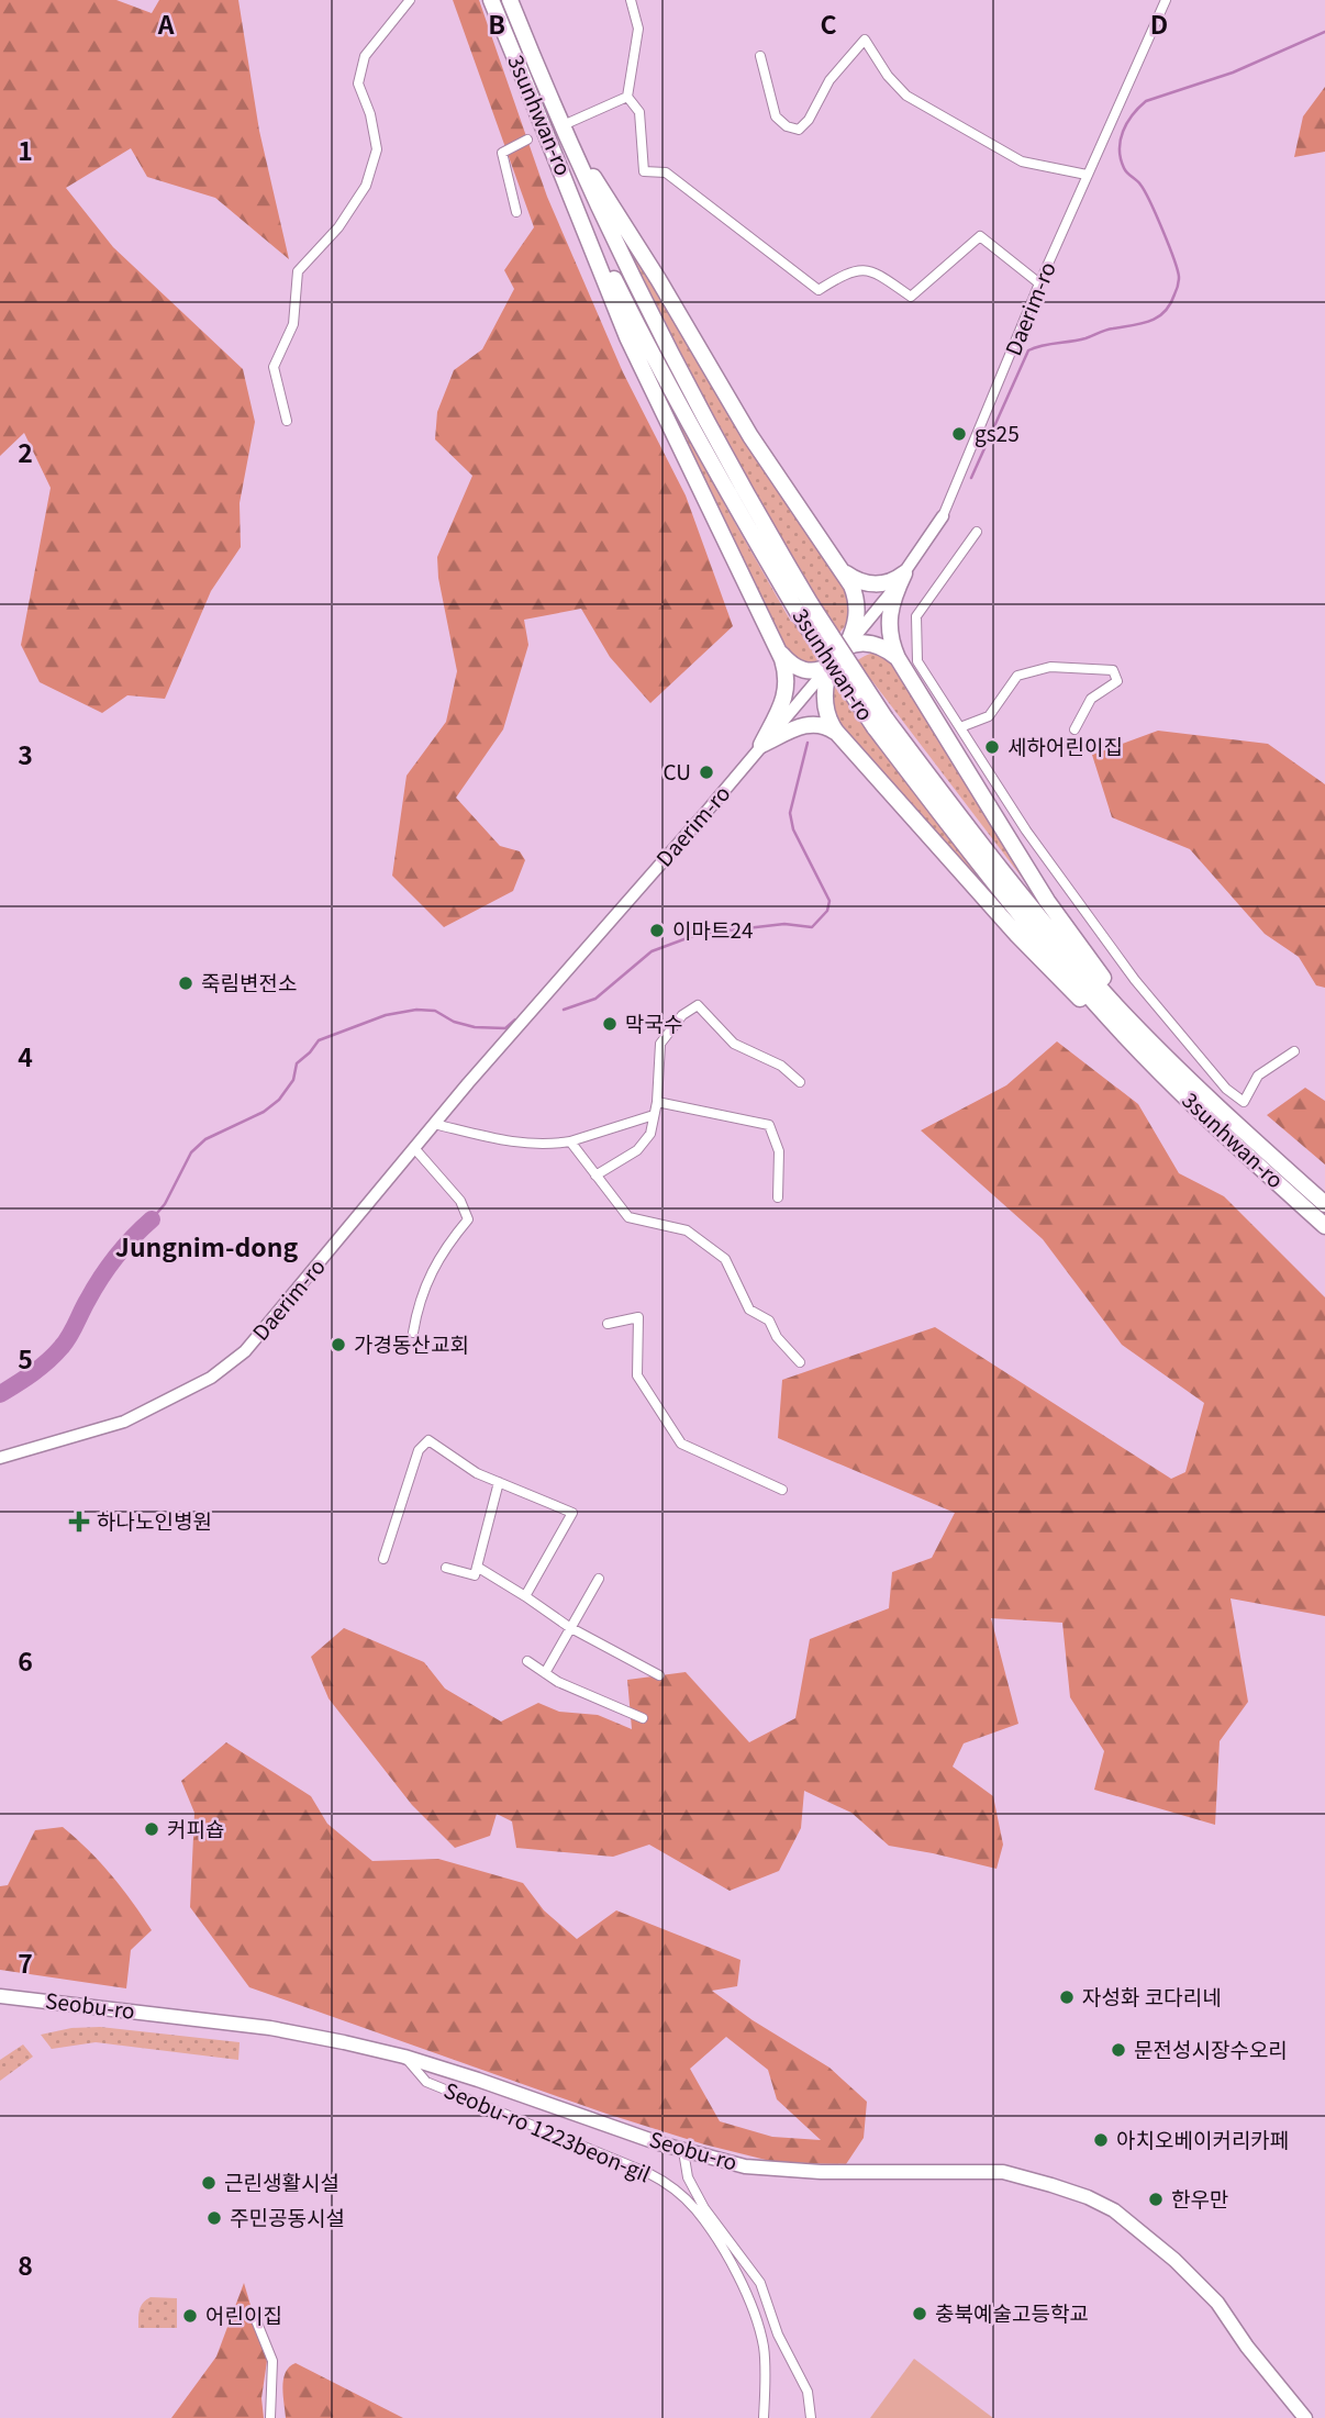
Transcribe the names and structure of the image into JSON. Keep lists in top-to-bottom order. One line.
{"streets":{"highway":["3sunhwan-ro"],"main road":["Seobu-ro"],"street":["Daerim-ro","Seobu-ro 1223beon-gil"]},"crossings":[["Seobu-ro","Seobu-ro 1223beon-gil"]],"districts":["Jungnim-dong"],"places":{"other":["gs25","세하어린이집","CU","이마트24","죽림변전소","막국수","가경동산교회","커피숍","자성화 코다리네","문전성시장수오리","아치오베이커리카페","근린생활시설","한우만","주민공동시설","충북예술고등학교","어린이집"],"health":["하나노인병원"]},"grid":{"columns":["A","B","C","D"],"rows":["1","2","3","4","5","6","7","8"]}}
